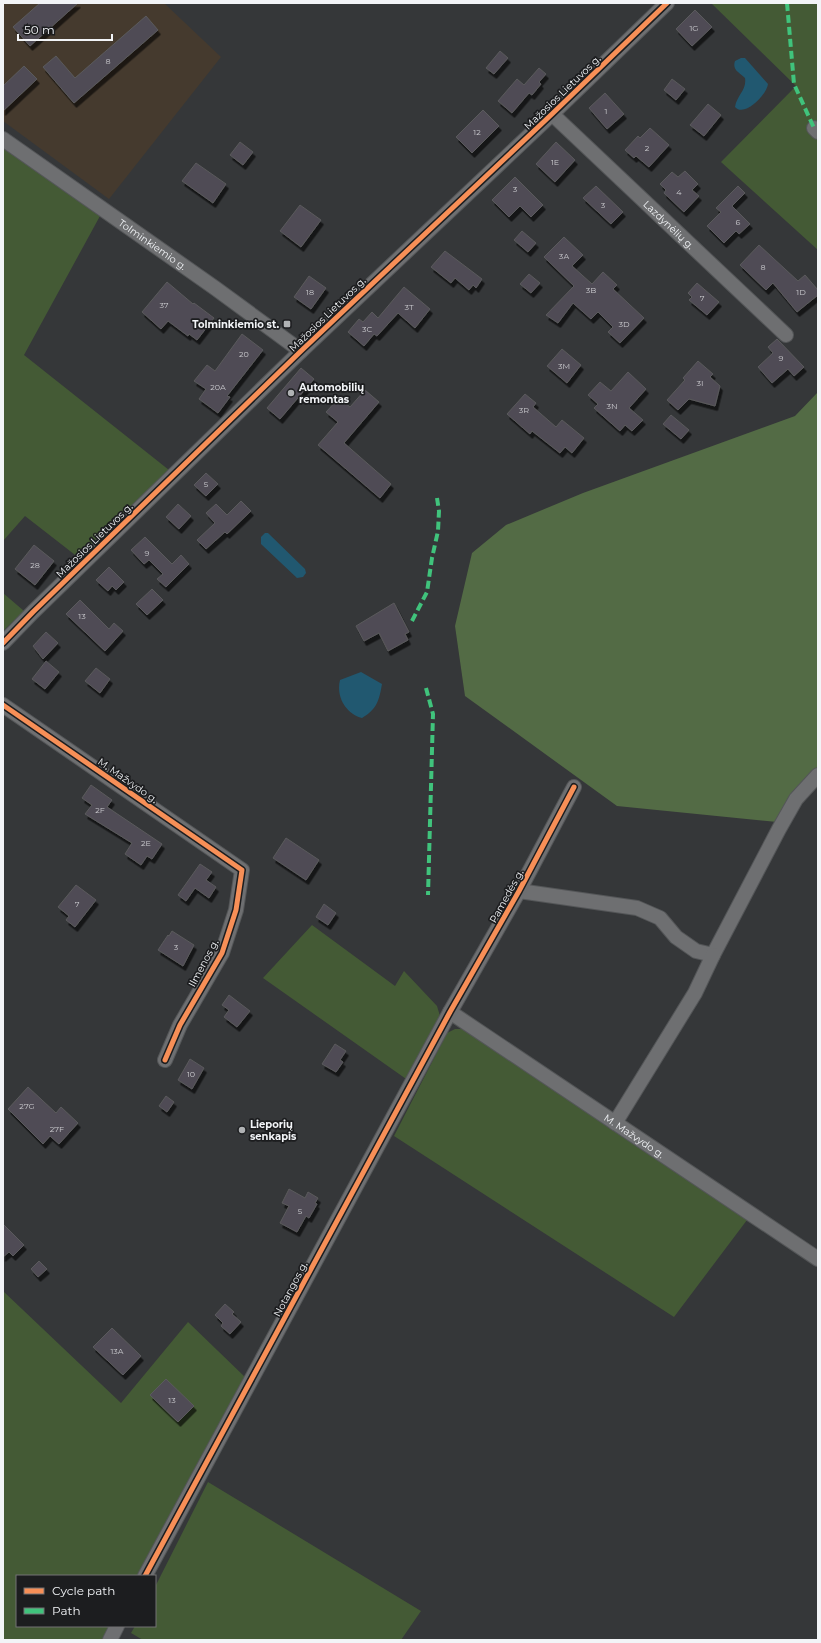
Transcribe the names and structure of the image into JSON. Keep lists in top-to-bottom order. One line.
{"streets":{"street":["Mažosios Lietuvos g.","Lazdynėlių g.","Tolminkiemio g.","M. Mažvydo g.","Pamedės g.","Ilmenos g.","Notangos g."]},"crossings":[["Mažosios Lietuvos g.","Lazdynėlių g."],["Mažosios Lietuvos g.","Tolminkiemio g."],["M. Mažvydo g.","Pamedės g."],["M. Mažvydo g.","Ilmenos g."],["M. Mažvydo g.","Notangos g."],["Pamedės g.","Notangos g."]],"places":{"transit":["Tolminkiemio st."],"other":["Automobilių remontas","Lieporių senkapis"]},"house_numbers":["1G","8","1","12","2","1E","3","4","3","6","3A","8","3B","18","1D","7","37","3T","3D","3C","20","9","3M","3I","20A","3N","3R","5","9","28","13","2F","2E","7","3","10","27G","27F","5","13A","13"],"legend":["Cycle path","Path"],"scale_bar":"50 m"}
